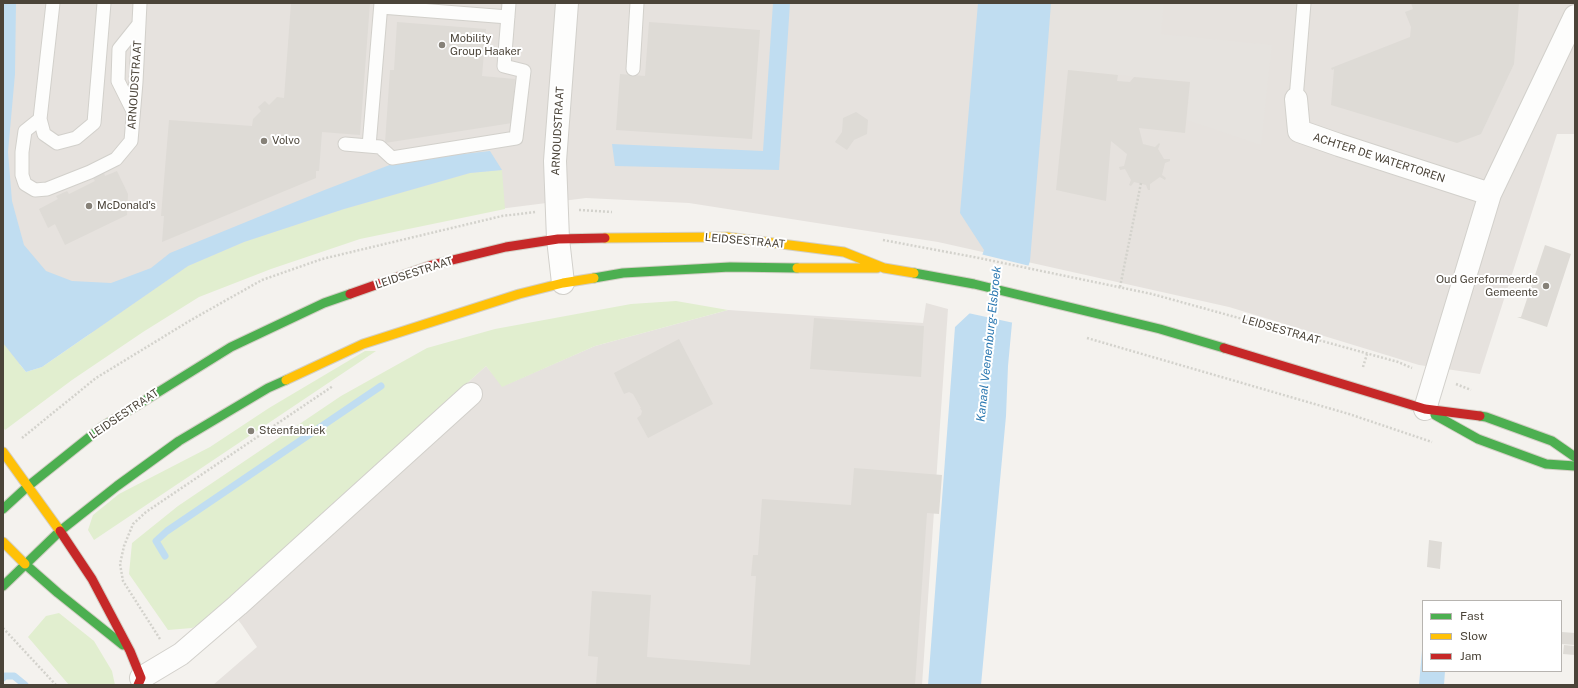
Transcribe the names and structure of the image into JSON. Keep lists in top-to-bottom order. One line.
{"streets":{"main road":["LEIDSESTRAAT"],"street":["ARNOUDSTRAAT","ACHTER DE WATERTOREN"]},"crossings":[["ARNOUDSTRAAT","LEIDSESTRAAT"]],"water":["Kanaal Veenenburg-Elsbroek"],"places":["Mobility Group Haaker","Volvo","McDonald's","Oud Gereformeerde Gemeente","Steenfabriek"],"legend":["Fast","Slow","Jam"]}
